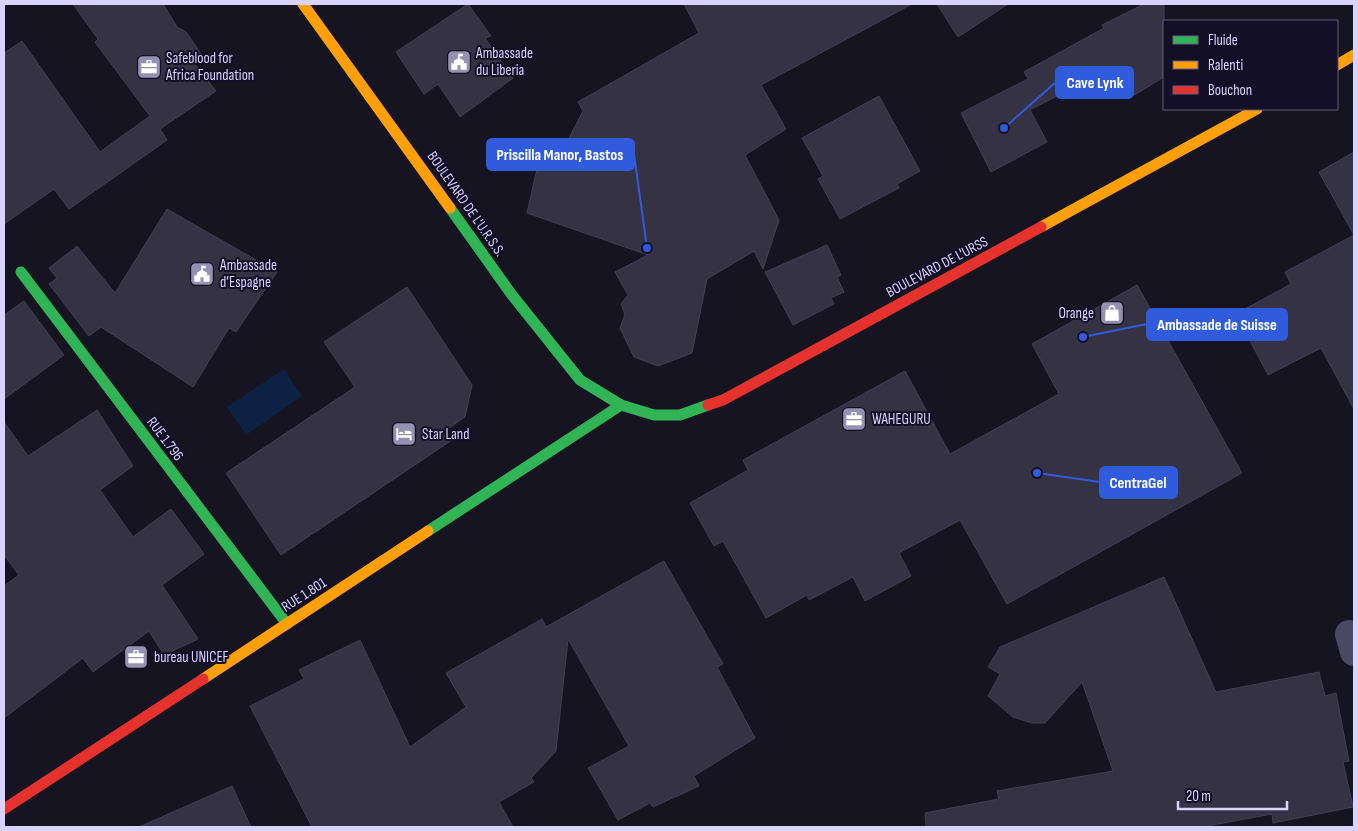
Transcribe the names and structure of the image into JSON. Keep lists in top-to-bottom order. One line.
{"streets":{"street":["BOULEVARD DE L'U.R.S.S.","BOULEVARD DE L'URSS","RUE 1.796","RUE 1.801"]},"crossings":[["BOULEVARD DE L'U.R.S.S.","BOULEVARD DE L'URSS"],["BOULEVARD DE L'U.R.S.S.","RUE 1.801"],["BOULEVARD DE L'URSS","RUE 1.801"],["RUE 1.796","RUE 1.801"]],"places":{"public building":["Ambassade du Liberia","Ambassade d’Espagne"],"office":["Safeblood for Africa Foundation","WAHEGURU","bureau UNICEF"],"other":["Cave Lynk","Priscilla Manor, Bastos","Ambassade de Suisse","CentraGel"],"shop":["Orange"],"hotel":["Star Land"]},"legend":["Fluide","Ralenti","Bouchon"],"scale_bar":"20 m"}
